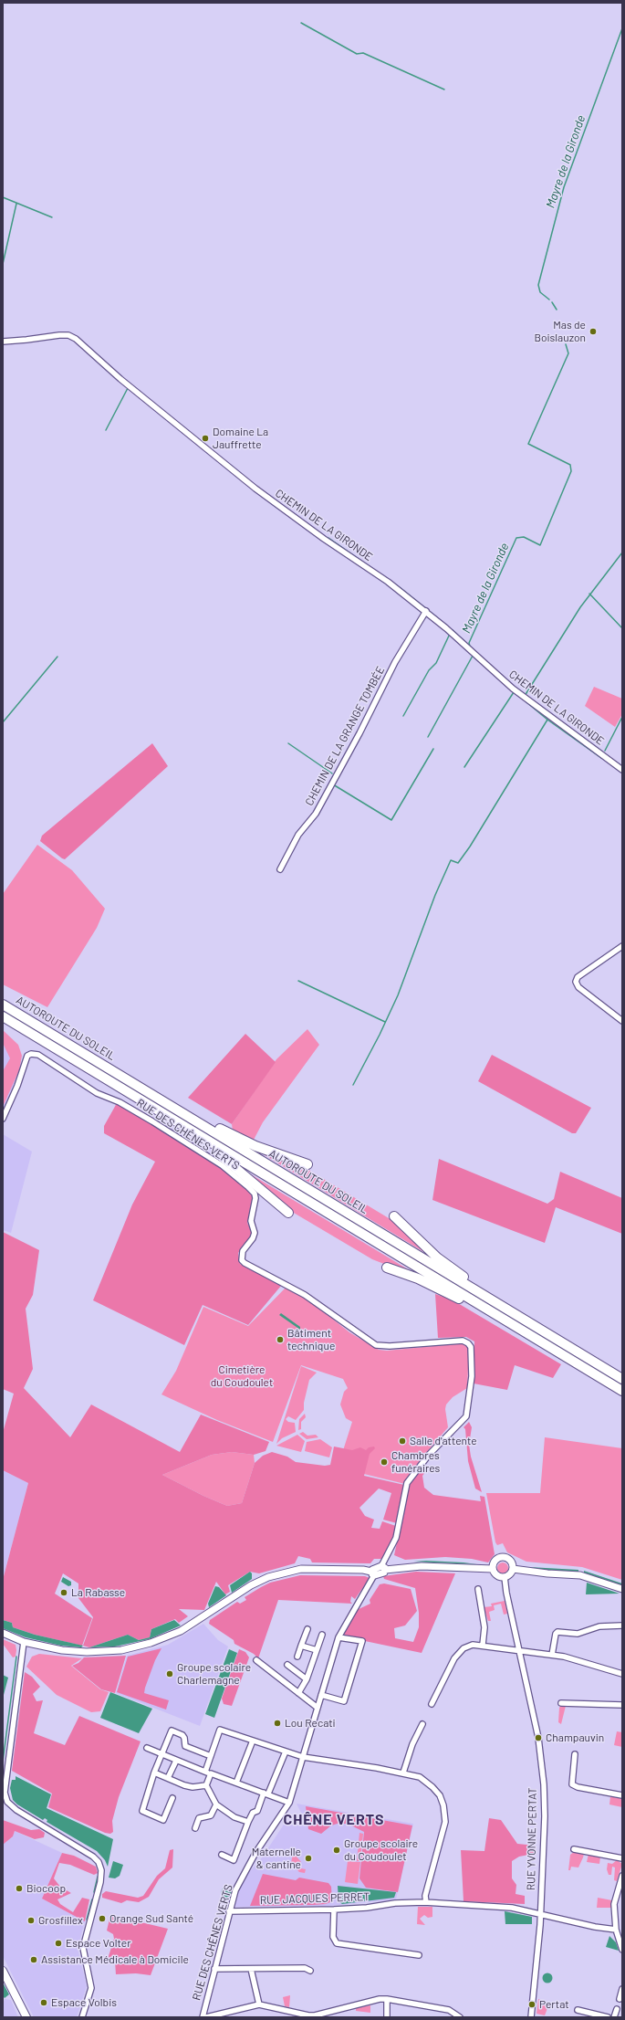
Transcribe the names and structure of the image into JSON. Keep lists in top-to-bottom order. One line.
{"streets":{"highway":["AUTOROUTE DU SOLEIL"],"street":["CHEMIN DE LA GIRONDE","CHEMIN DE LA GRANGE TOMBÉE","RUE DES CHÊNES VERTS","RUE YVONNE PERTAT","RUE JACQUES PERRET"]},"crossings":[["CHEMIN DE LA GIRONDE","CHEMIN DE LA GRANGE TOMBÉE"],["RUE DES CHÊNES VERTS","RUE JACQUES PERRET"],["RUE YVONNE PERTAT","RUE JACQUES PERRET"]],"districts":["CHÊNE VERTS"],"water":["Mayre de la Gironde"],"parks":["Cimetière du Coudoulet"],"places":["Mas de Boislauzon","Domaine La Jauffrette","Bâtiment technique","Salle d'attente","Chambres funéraires","La Rabasse","Groupe scolaire Charlemagne","Lou Recati","Champauvin","Groupe scolaire du Coudoulet","Maternelle & cantine","Biocoop","Orange Sud Santé","Grosfillex","Espace Volter","Assistance Médicale à Domicile","Espace Volbis","Pertat"]}
